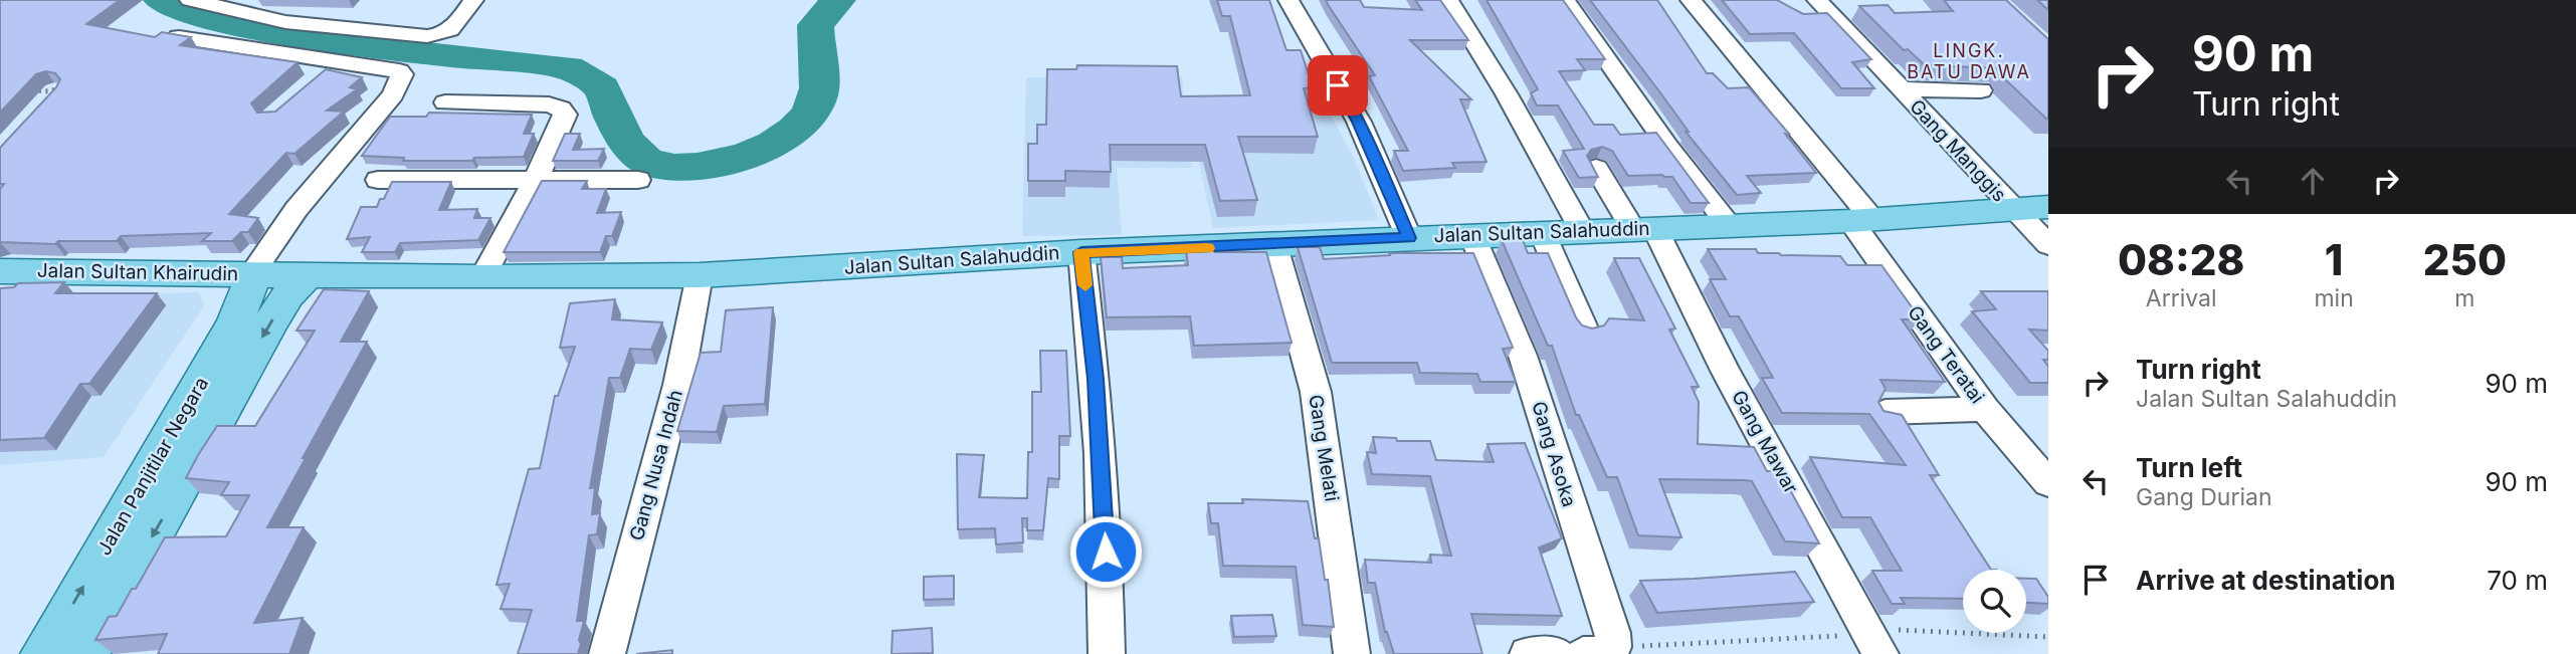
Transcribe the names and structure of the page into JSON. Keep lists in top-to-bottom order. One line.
{"streets":{"main road":["Jalan Sultan Salahuddin","Jalan Sultan Khairudin","Jalan Panjitilar Negara"],"street":["Gang Manggis","Gang Teratai","Gang Mawar","Gang Melati","Gang Asoka","Gang Nusa Indah"]},"crossings":[["Gang Manggis","Jalan Sultan Salahuddin"],["Jalan Sultan Salahuddin","Jalan Sultan Khairudin"],["Jalan Sultan Salahuddin","Gang Teratai"],["Jalan Sultan Salahuddin","Gang Mawar"],["Jalan Sultan Salahuddin","Gang Melati"],["Jalan Sultan Salahuddin","Gang Asoka"],["Jalan Sultan Salahuddin","Gang Nusa Indah"],["Jalan Sultan Salahuddin","Jalan Panjitilar Negara"],["Jalan Sultan Khairudin","Jalan Panjitilar Negara"]],"districts":["LINGK. BATU DAWA"],"page":{"turn":["90 m","Turn right"],"eta":["08:28","Arrival","1","min","250","m"],"list":[{"name":"Turn right","note":"Jalan Sultan Salahuddin","value":"90 m"},{"name":"Turn left","note":"Gang Durian","value":"90 m"},{"name":"Arrive at destination","value":"70 m"}]}}
